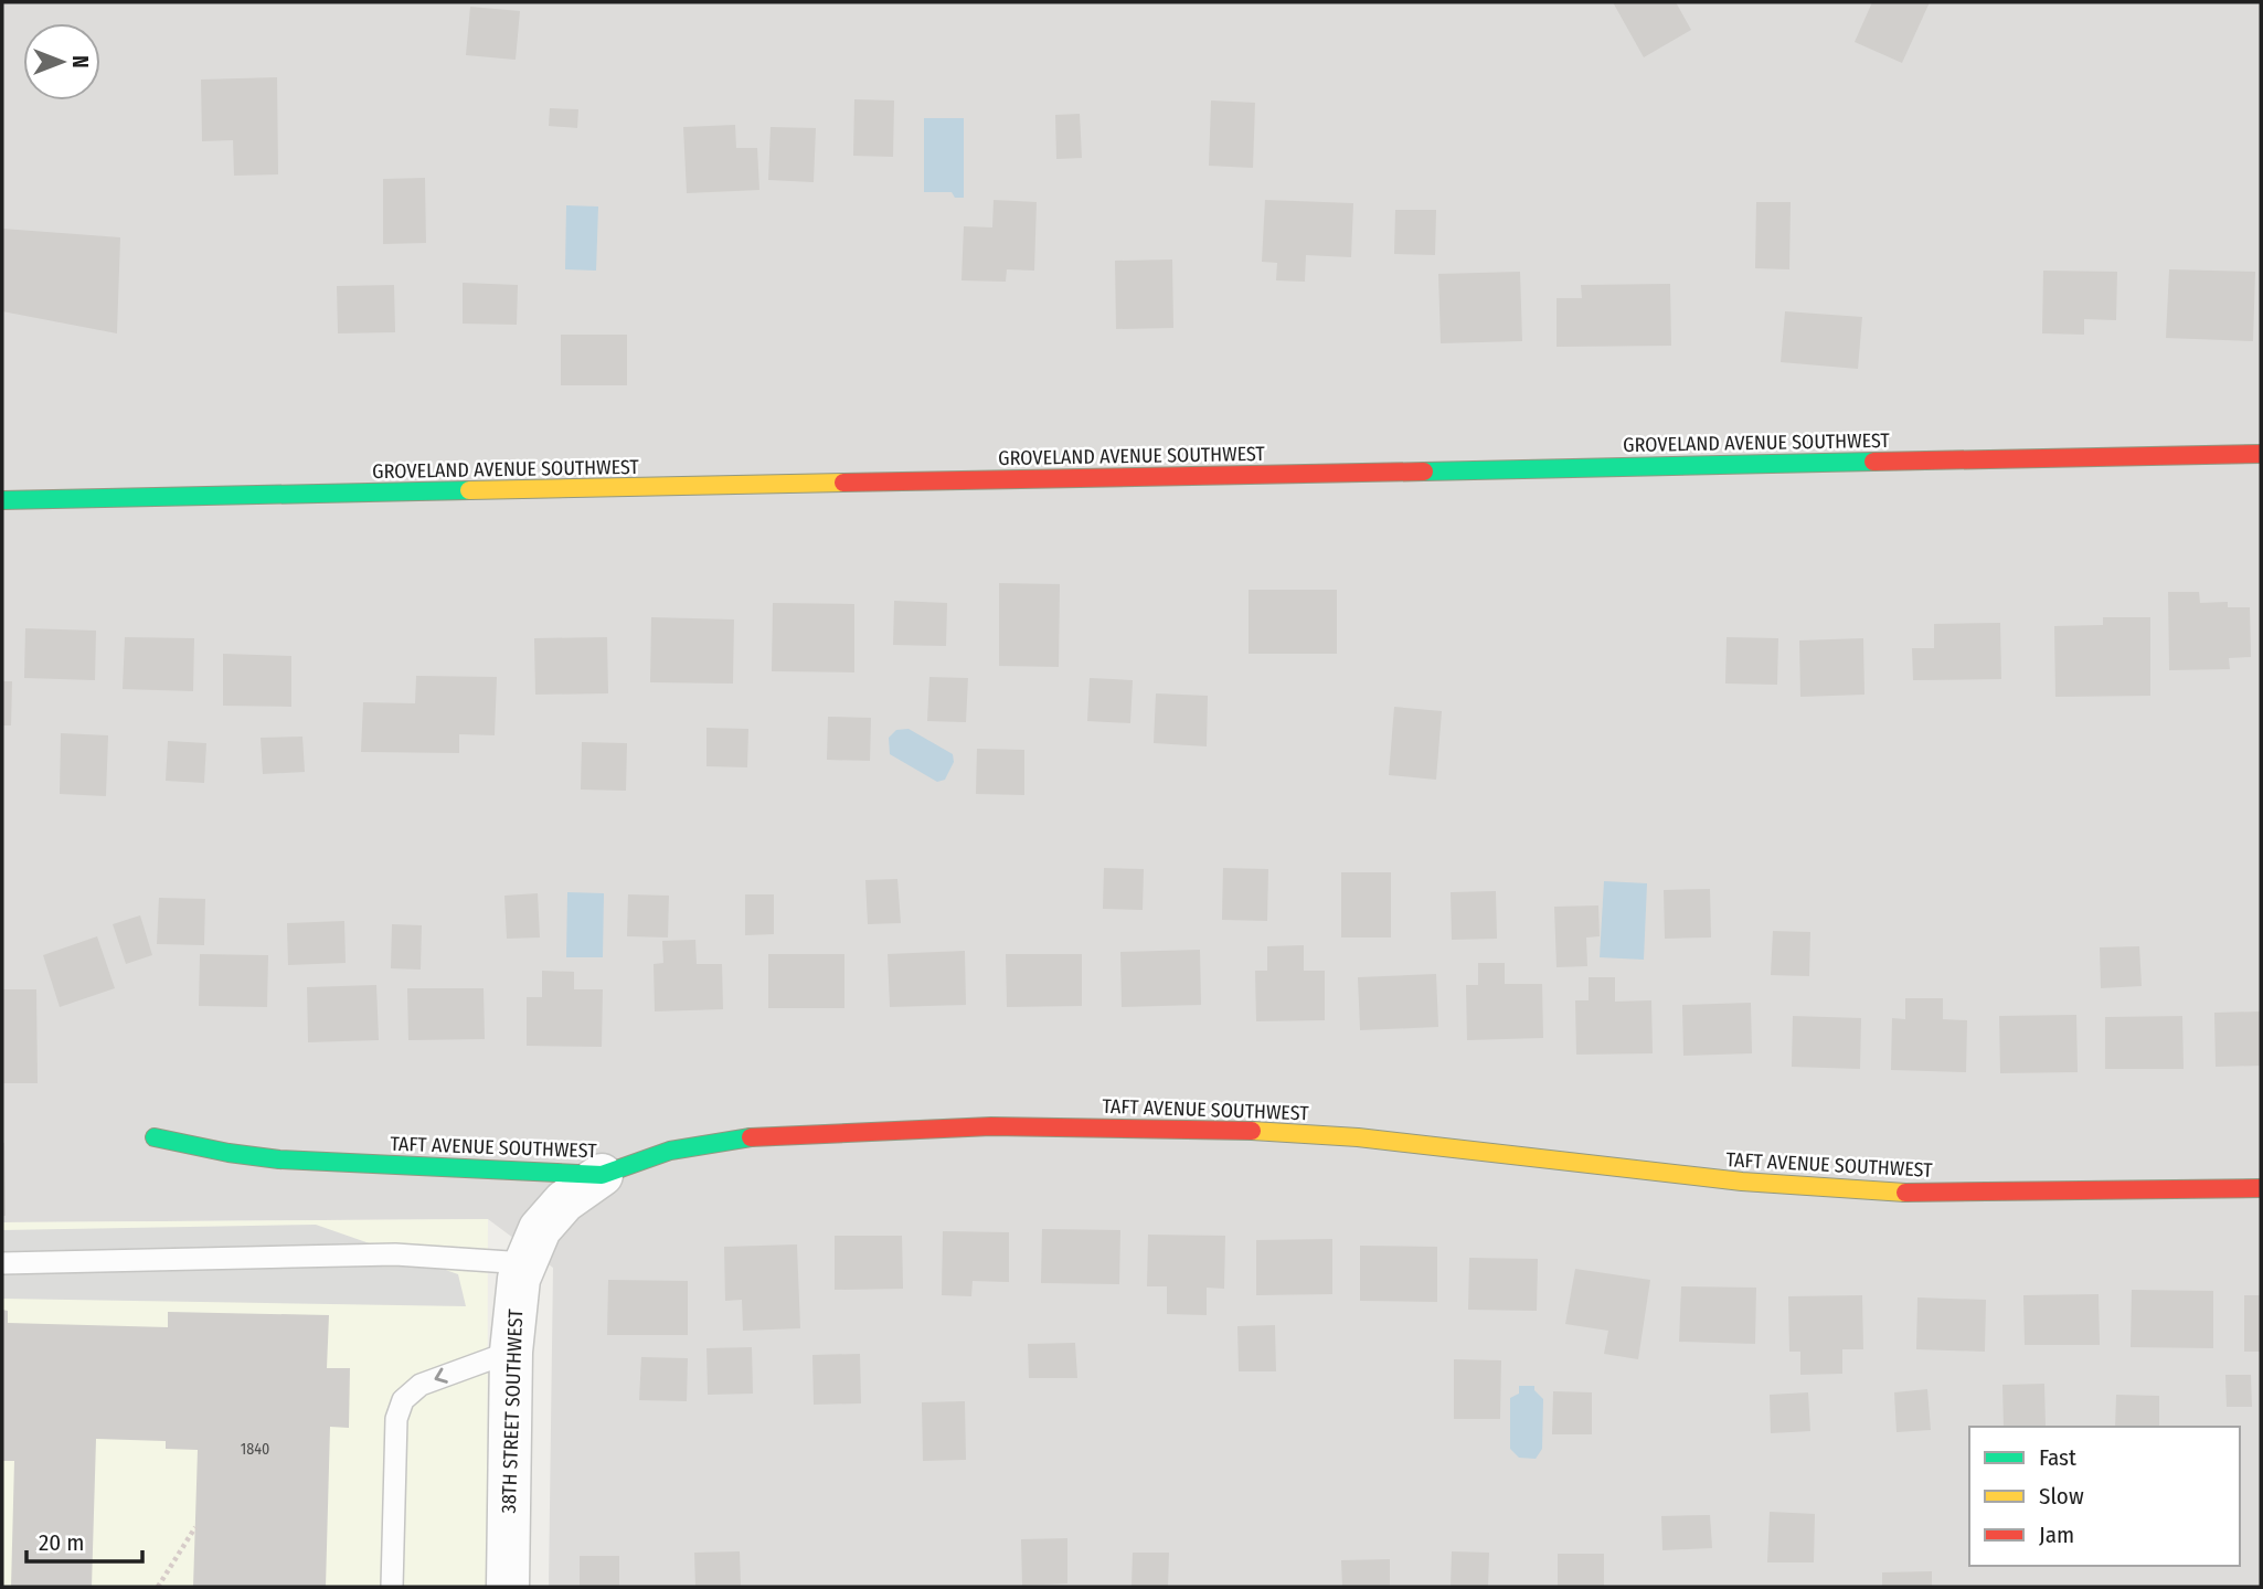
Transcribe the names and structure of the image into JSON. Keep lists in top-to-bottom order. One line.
{"streets":{"street":["GROVELAND AVENUE SOUTHWEST","TAFT AVENUE SOUTHWEST","38TH STREET SOUTHWEST"]},"crossings":[["TAFT AVENUE SOUTHWEST","38TH STREET SOUTHWEST"]],"house_numbers":["1840"],"legend":["Fast","Slow","Jam"],"scale_bar":"20 m","north":"right"}
